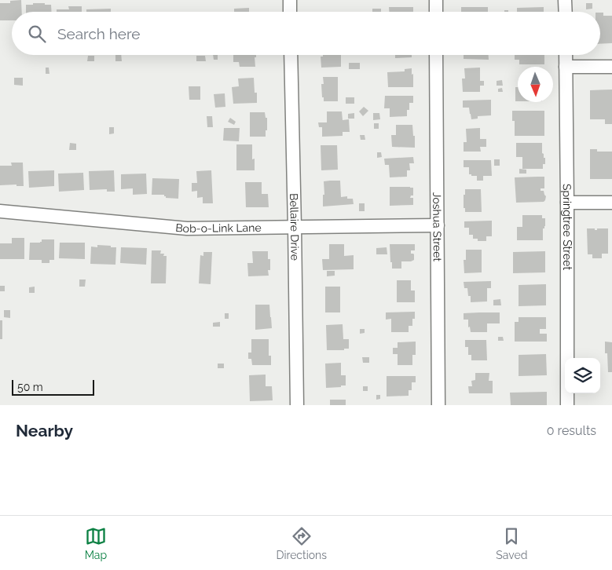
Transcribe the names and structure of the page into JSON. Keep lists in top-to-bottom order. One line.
{"streets":{"street":["Bob-o-Link Lane","Bellaire Drive","Joshua Street","Springtree Street"]},"crossings":[["Bob-o-Link Lane","Bellaire Drive"],["Bob-o-Link Lane","Joshua Street"]],"scale_bar":"50 m","north":"bottom","page":{"search":"Search here","scale":"50 m","heading":["Nearby","0 results"],"nav":["Map","Directions","Saved"]}}
